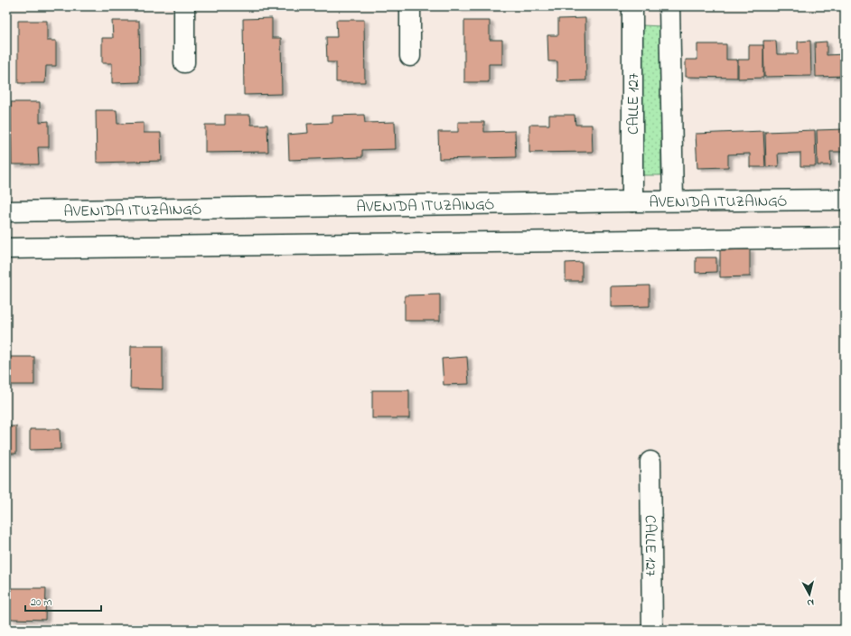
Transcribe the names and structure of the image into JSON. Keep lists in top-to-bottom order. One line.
{"streets":{"street":["CALLE 127","AVENIDA ITUZAINGÓ"]},"crossings":[["CALLE 127","AVENIDA ITUZAINGÓ"]],"scale_bar":"20 m","north":"bottom"}
